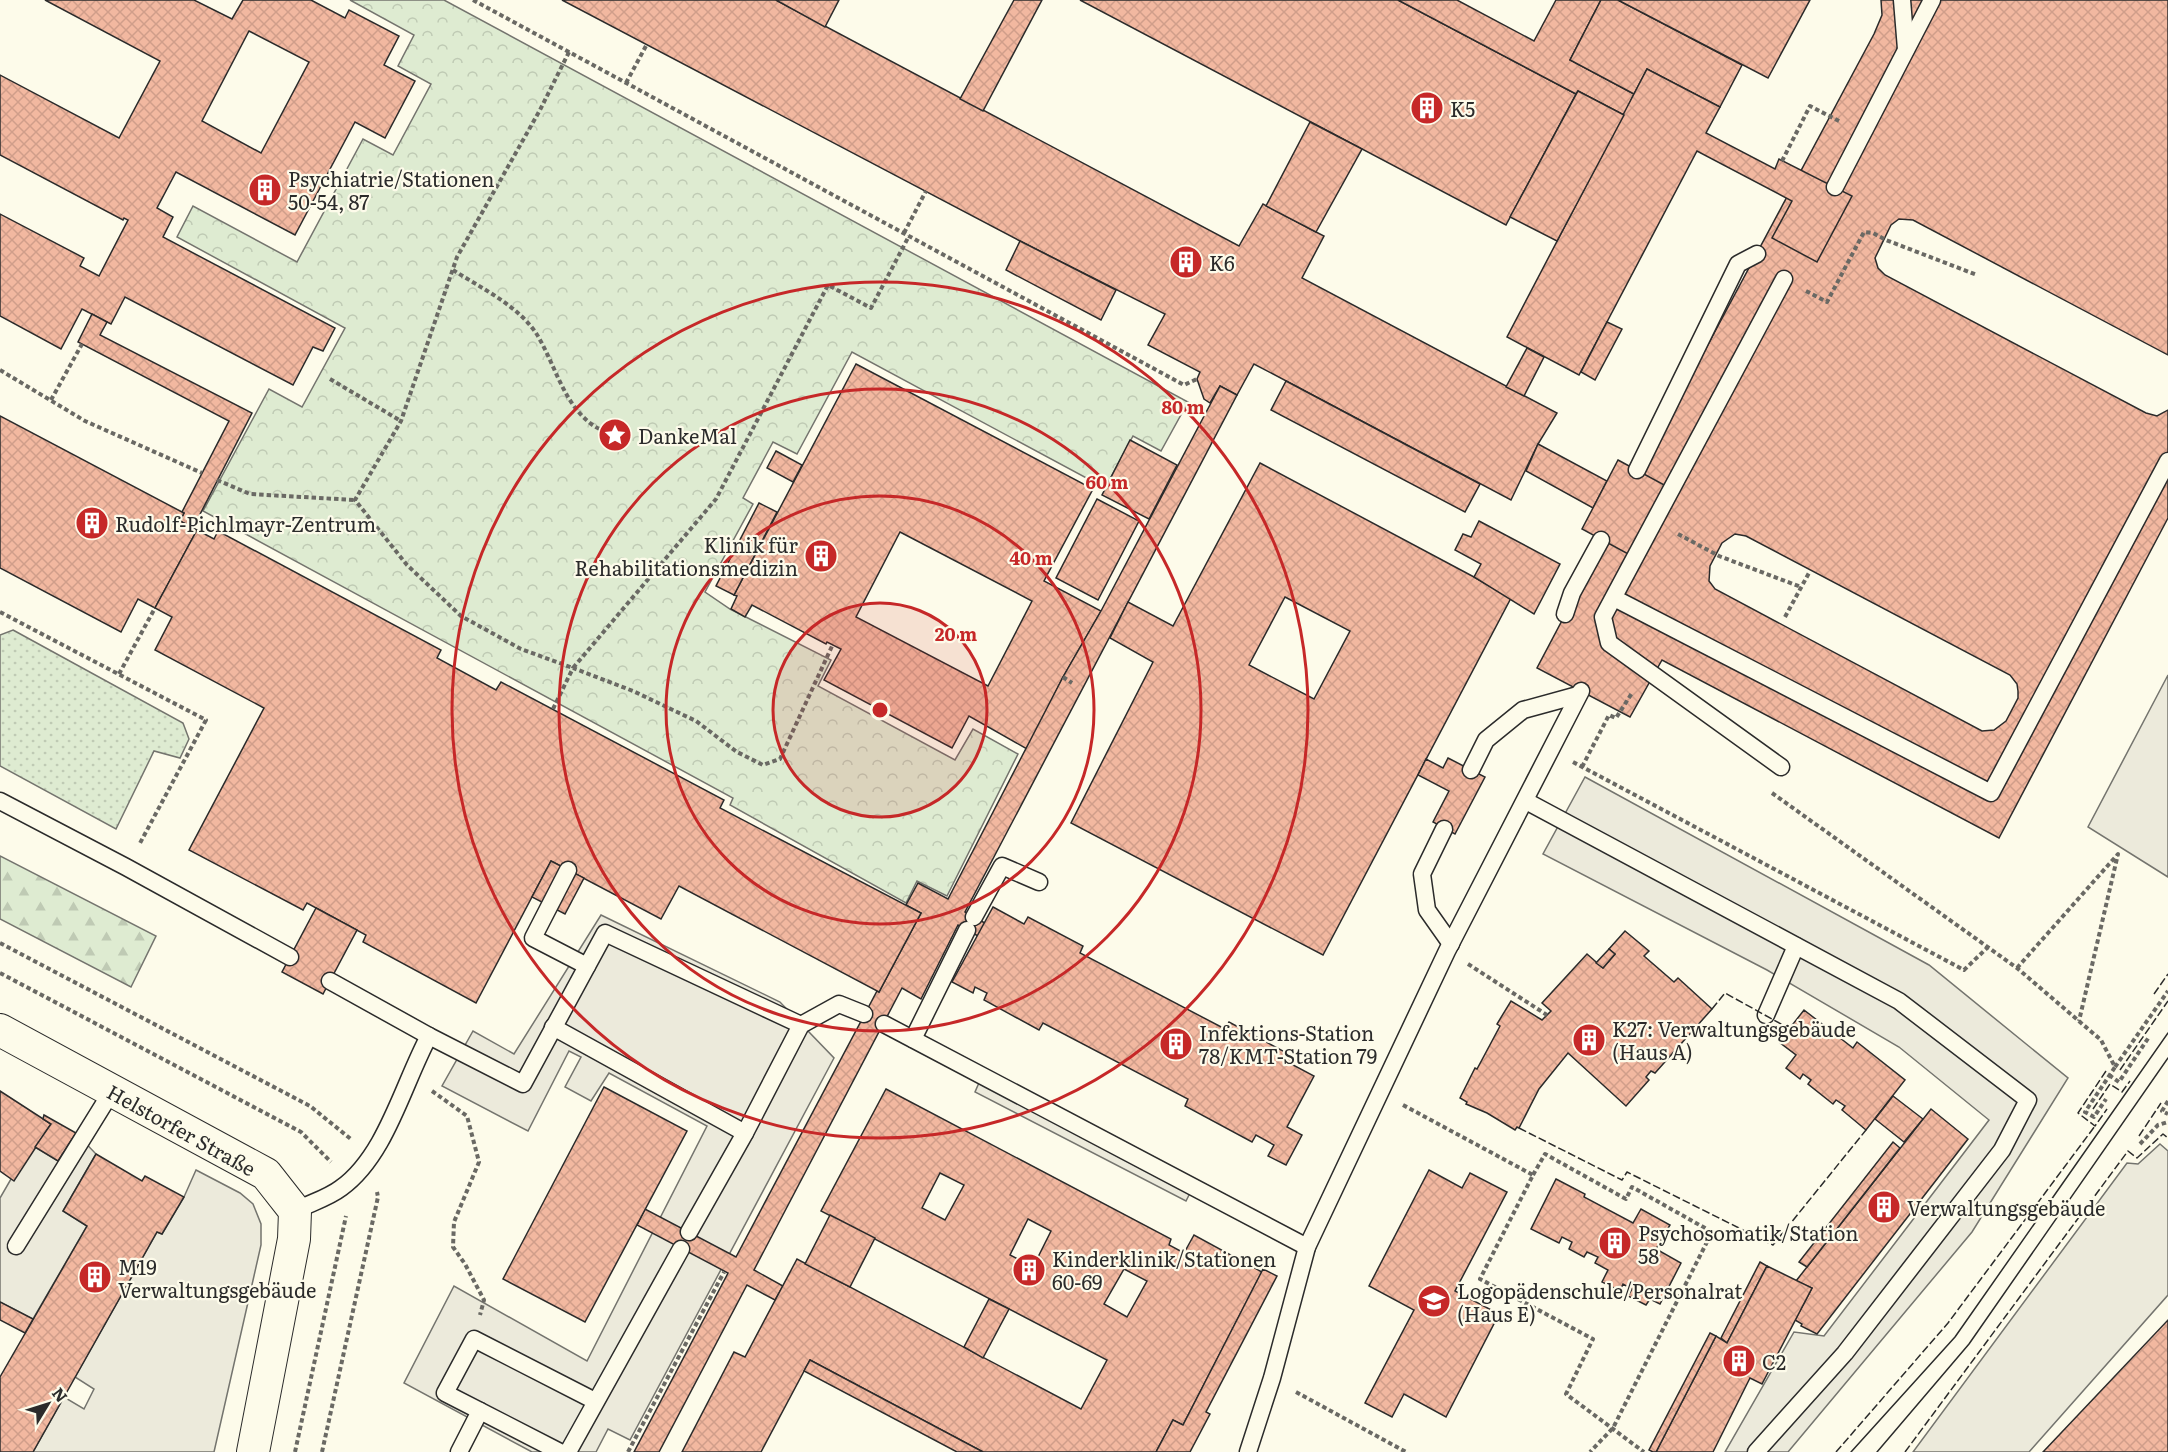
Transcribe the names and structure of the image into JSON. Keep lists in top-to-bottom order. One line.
{"streets":{"street":["Helstorfer Straße"]},"places":{"building":["K5","Psychiatrie/Stationen 50-54, 87","K6","Rudolf-Pichlmayr-Zentrum","Klinik für Rehabilitationsmedizin","K27: Verwaltungsgebäude (Haus A)","Infektions-Station 78/KMT-Station 79","Verwaltungsgebäude","Psychosomatik/Station 58","Kinderklinik/Stationen 60-69","M19 Verwaltungsgebäude","C2"],"place":["DankeMal"],"school or university":["Logopädenschule/Personalrat (Haus E)"]},"north":"top right","rings":["80 m","60 m","40 m","20 m"]}
